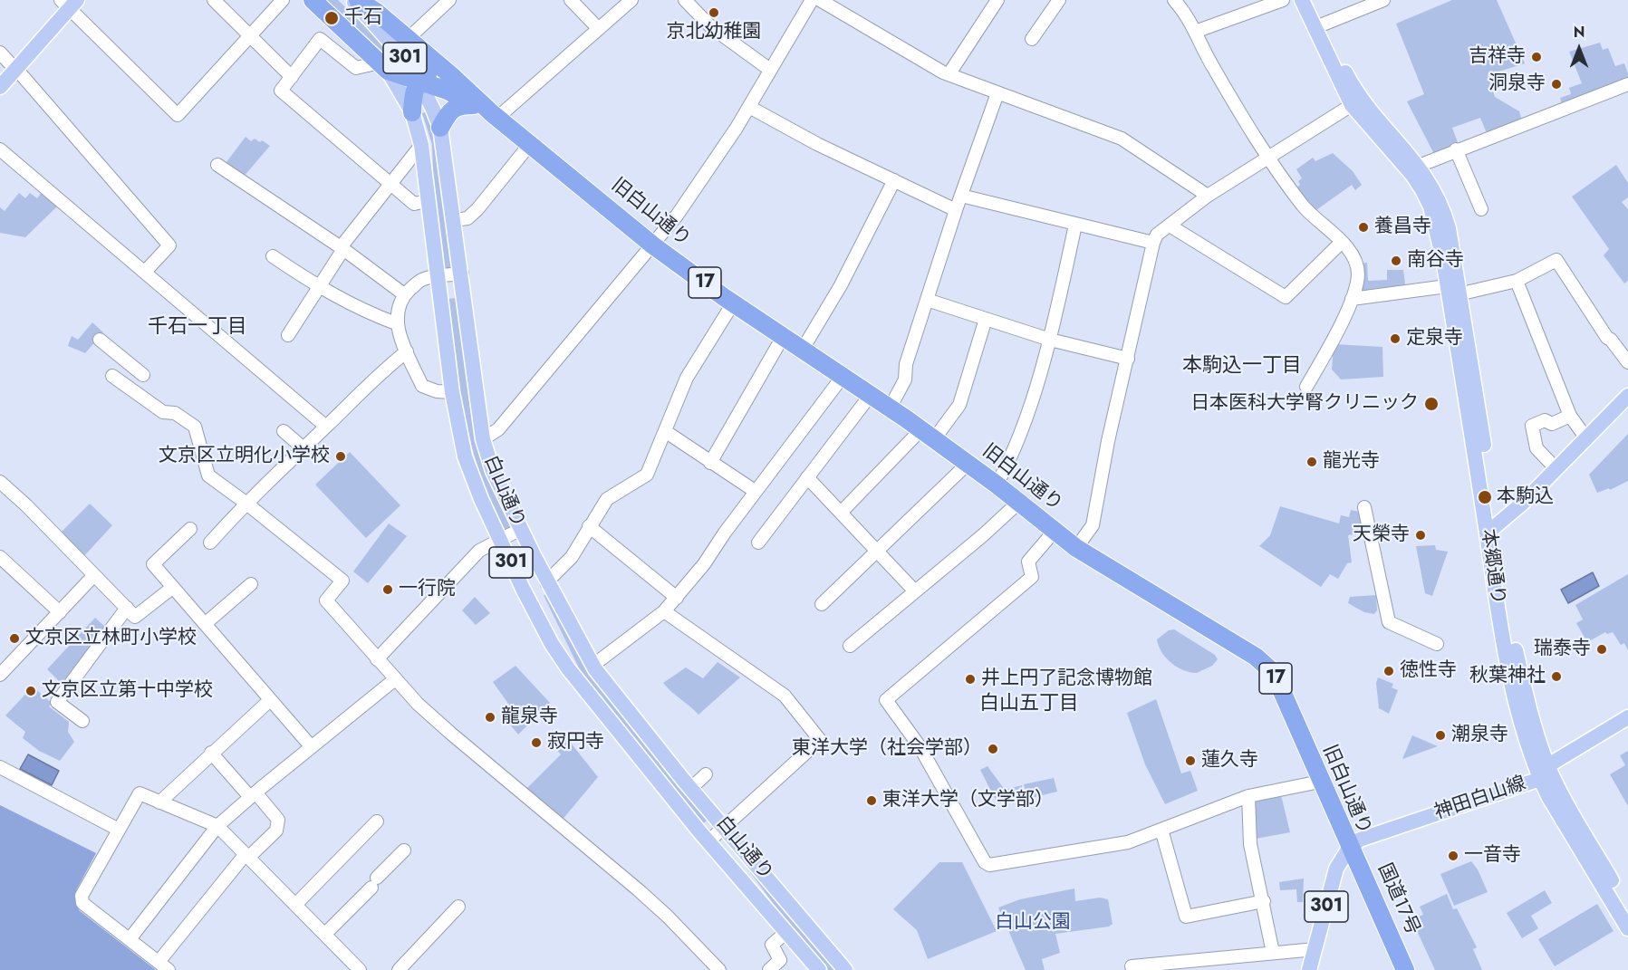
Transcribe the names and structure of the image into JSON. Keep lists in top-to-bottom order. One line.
{"streets":{"highway":["旧白山通り","17","白山通り","国道17号"],"main road":["301","本郷通り","神田白山線"]},"crossings":[["旧白山通り","17"],["旧白山通り","神田白山線"],["旧白山通り","国道17号"],["17","白山通り"],["本郷通り","神田白山線"],["神田白山線","国道17号"]],"districts":["千石一丁目","本駒込一丁目","白山五丁目"],"parks":["白山公園"],"places":["京北幼稚園","千石","吉祥寺","洞泉寺","養昌寺","南谷寺","定泉寺","日本医科大学腎クリニック","文京区立明化小学校","龍光寺","本駒込","天榮寺","一行院","文京区立林町小学校","瑞泰寺","徳性寺","秋葉神社","井上円了記念博物館","文京区立第十中学校","龍泉寺","潮泉寺","寂円寺","東洋大学（社会学部）","蓮久寺","東洋大学（文学部）","一音寺"],"north":"top"}
